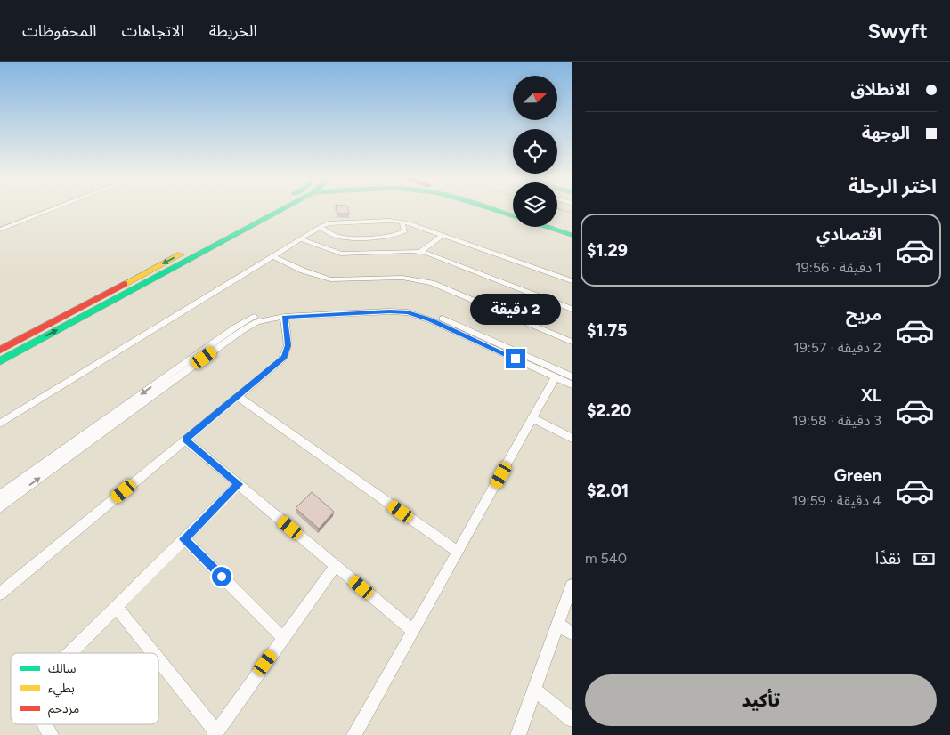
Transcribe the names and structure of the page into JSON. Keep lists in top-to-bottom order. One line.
{"legend":["سالك","بطيء","مزدحم"],"north":"right","page":{"header":"Swyft","nav":["الخريطة","الاتجاهات","المحفوظات"],"banner":["الانطلاق","الوجهة"],"heading":"اختر الرحلة","list":[{"name":"اقتصادي","note":"1 دقيقة · 19:56","value":"$1.29"},{"name":"مريح","note":"2 دقيقة · 19:57","value":"$1.75"},{"name":"XL","note":"3 دقيقة · 19:58","value":"$2.20"},{"name":"Green","note":"4 دقيقة · 19:59","value":"$2.01"}],"bubble":"2 دقيقة","pay":["نقدًا","540 m"],"buttons":"تأكيد"}}
